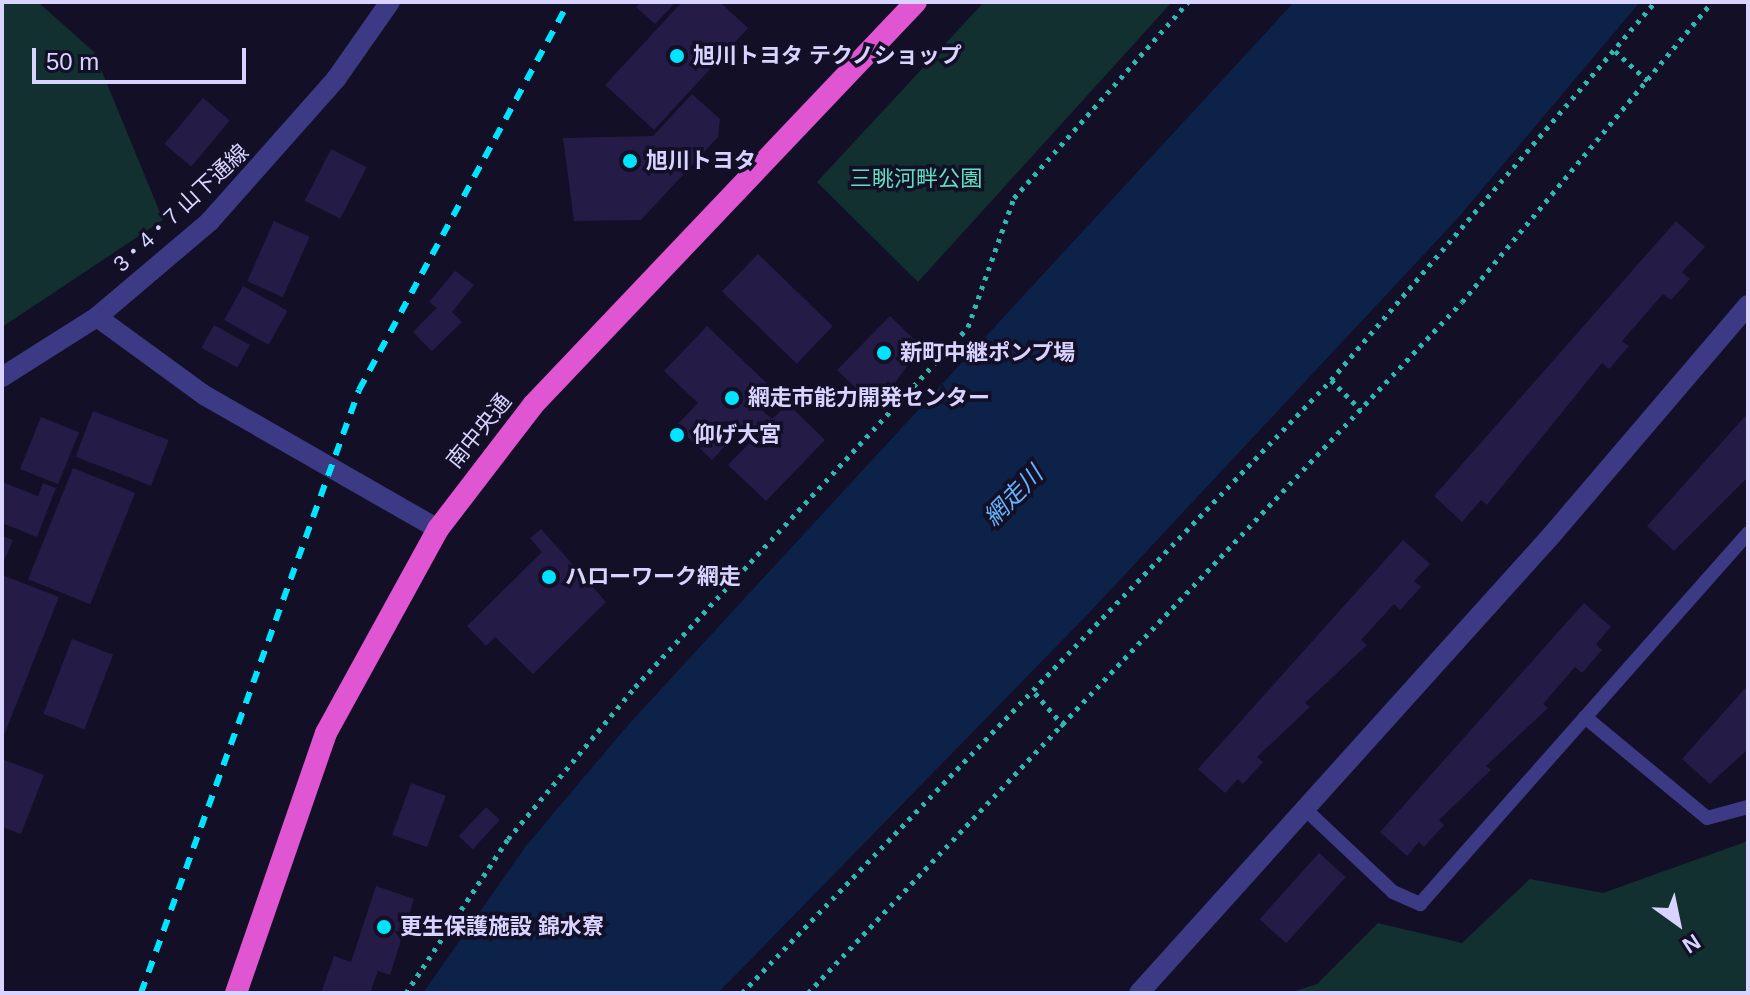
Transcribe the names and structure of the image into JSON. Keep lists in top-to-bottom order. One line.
{"streets":{"highway":["南中央通"],"street":["3・4・7 山下通線"]},"water":["網走川"],"parks":["三眺河畔公園"],"places":["旭川トヨタ テクノショップ","旭川トヨタ","新町中継ポンプ場","網走市能力開発センター","仰げ大宮","ハローワーク網走","更生保護施設 錦水寮"],"scale_bar":"50 m","north":"bottom right"}
